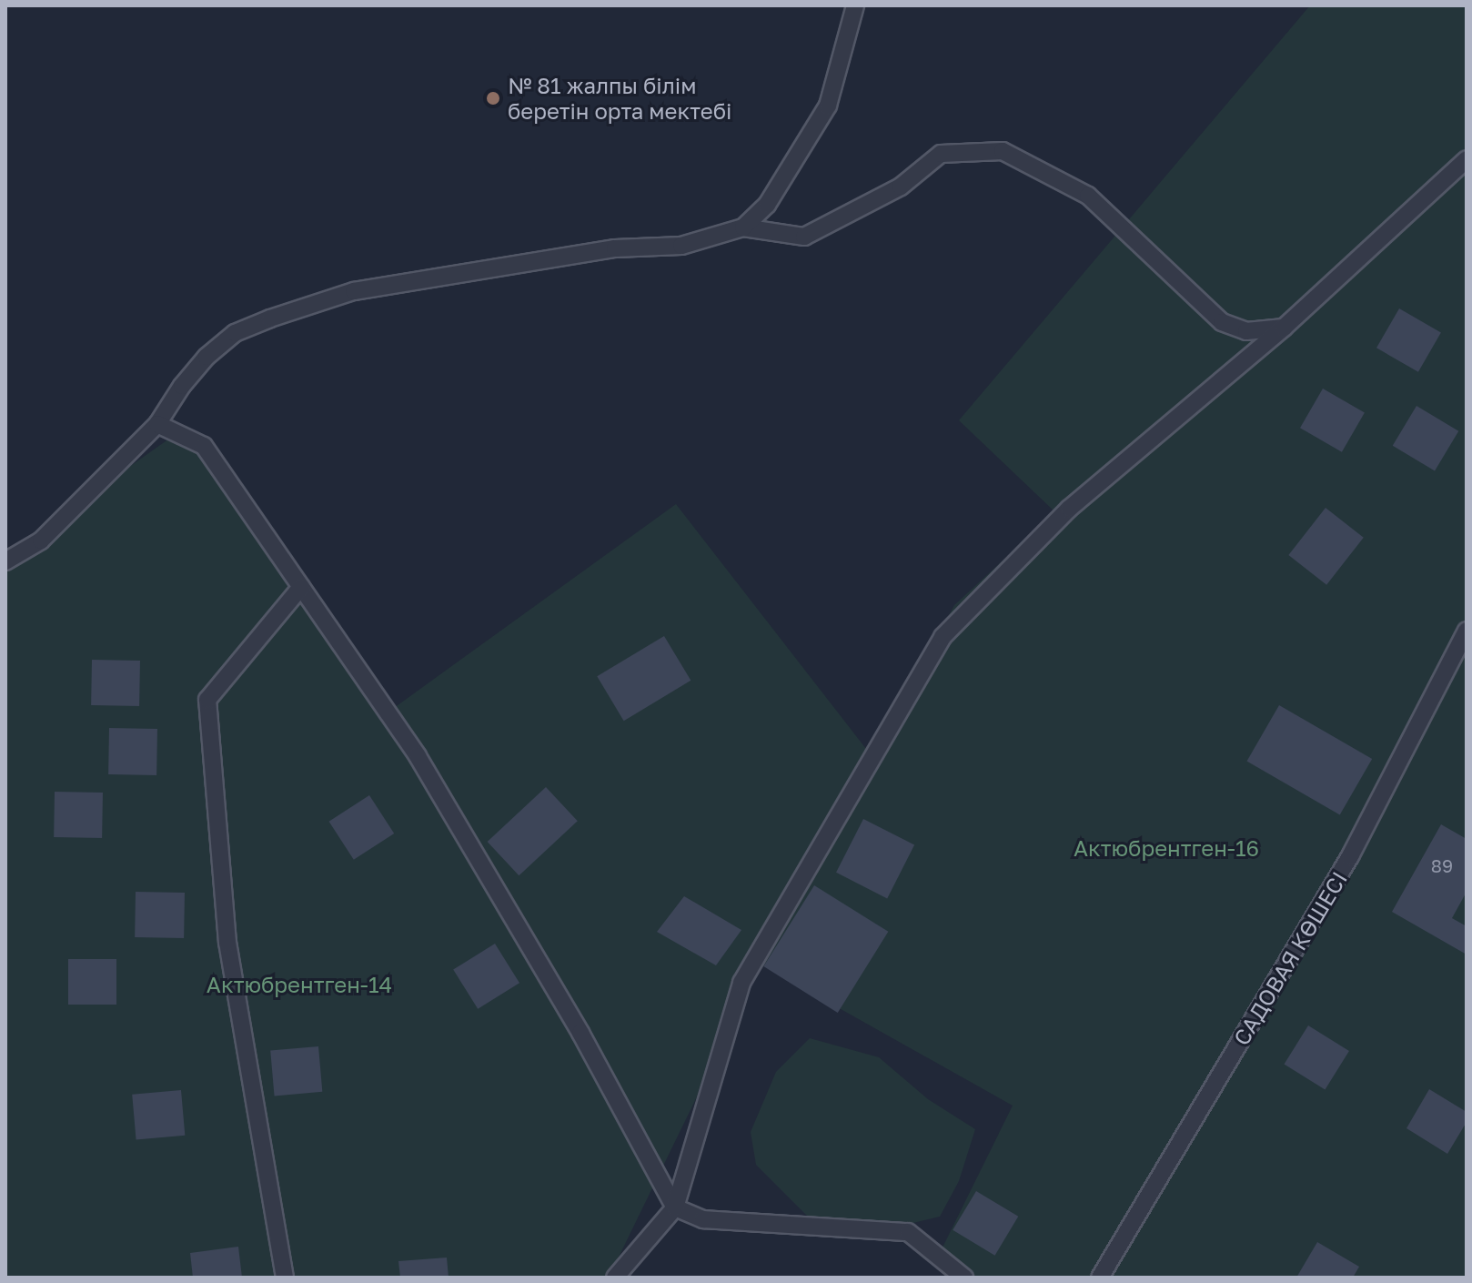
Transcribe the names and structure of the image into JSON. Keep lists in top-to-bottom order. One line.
{"streets":{"lane":["САДОВАЯ КӨШЕСІ"]},"parks":["Актюбрентген-16","Актюбрентген-14"],"places":["№ 81 жалпы білім беретін орта мектебі"],"house_numbers":["89"]}
